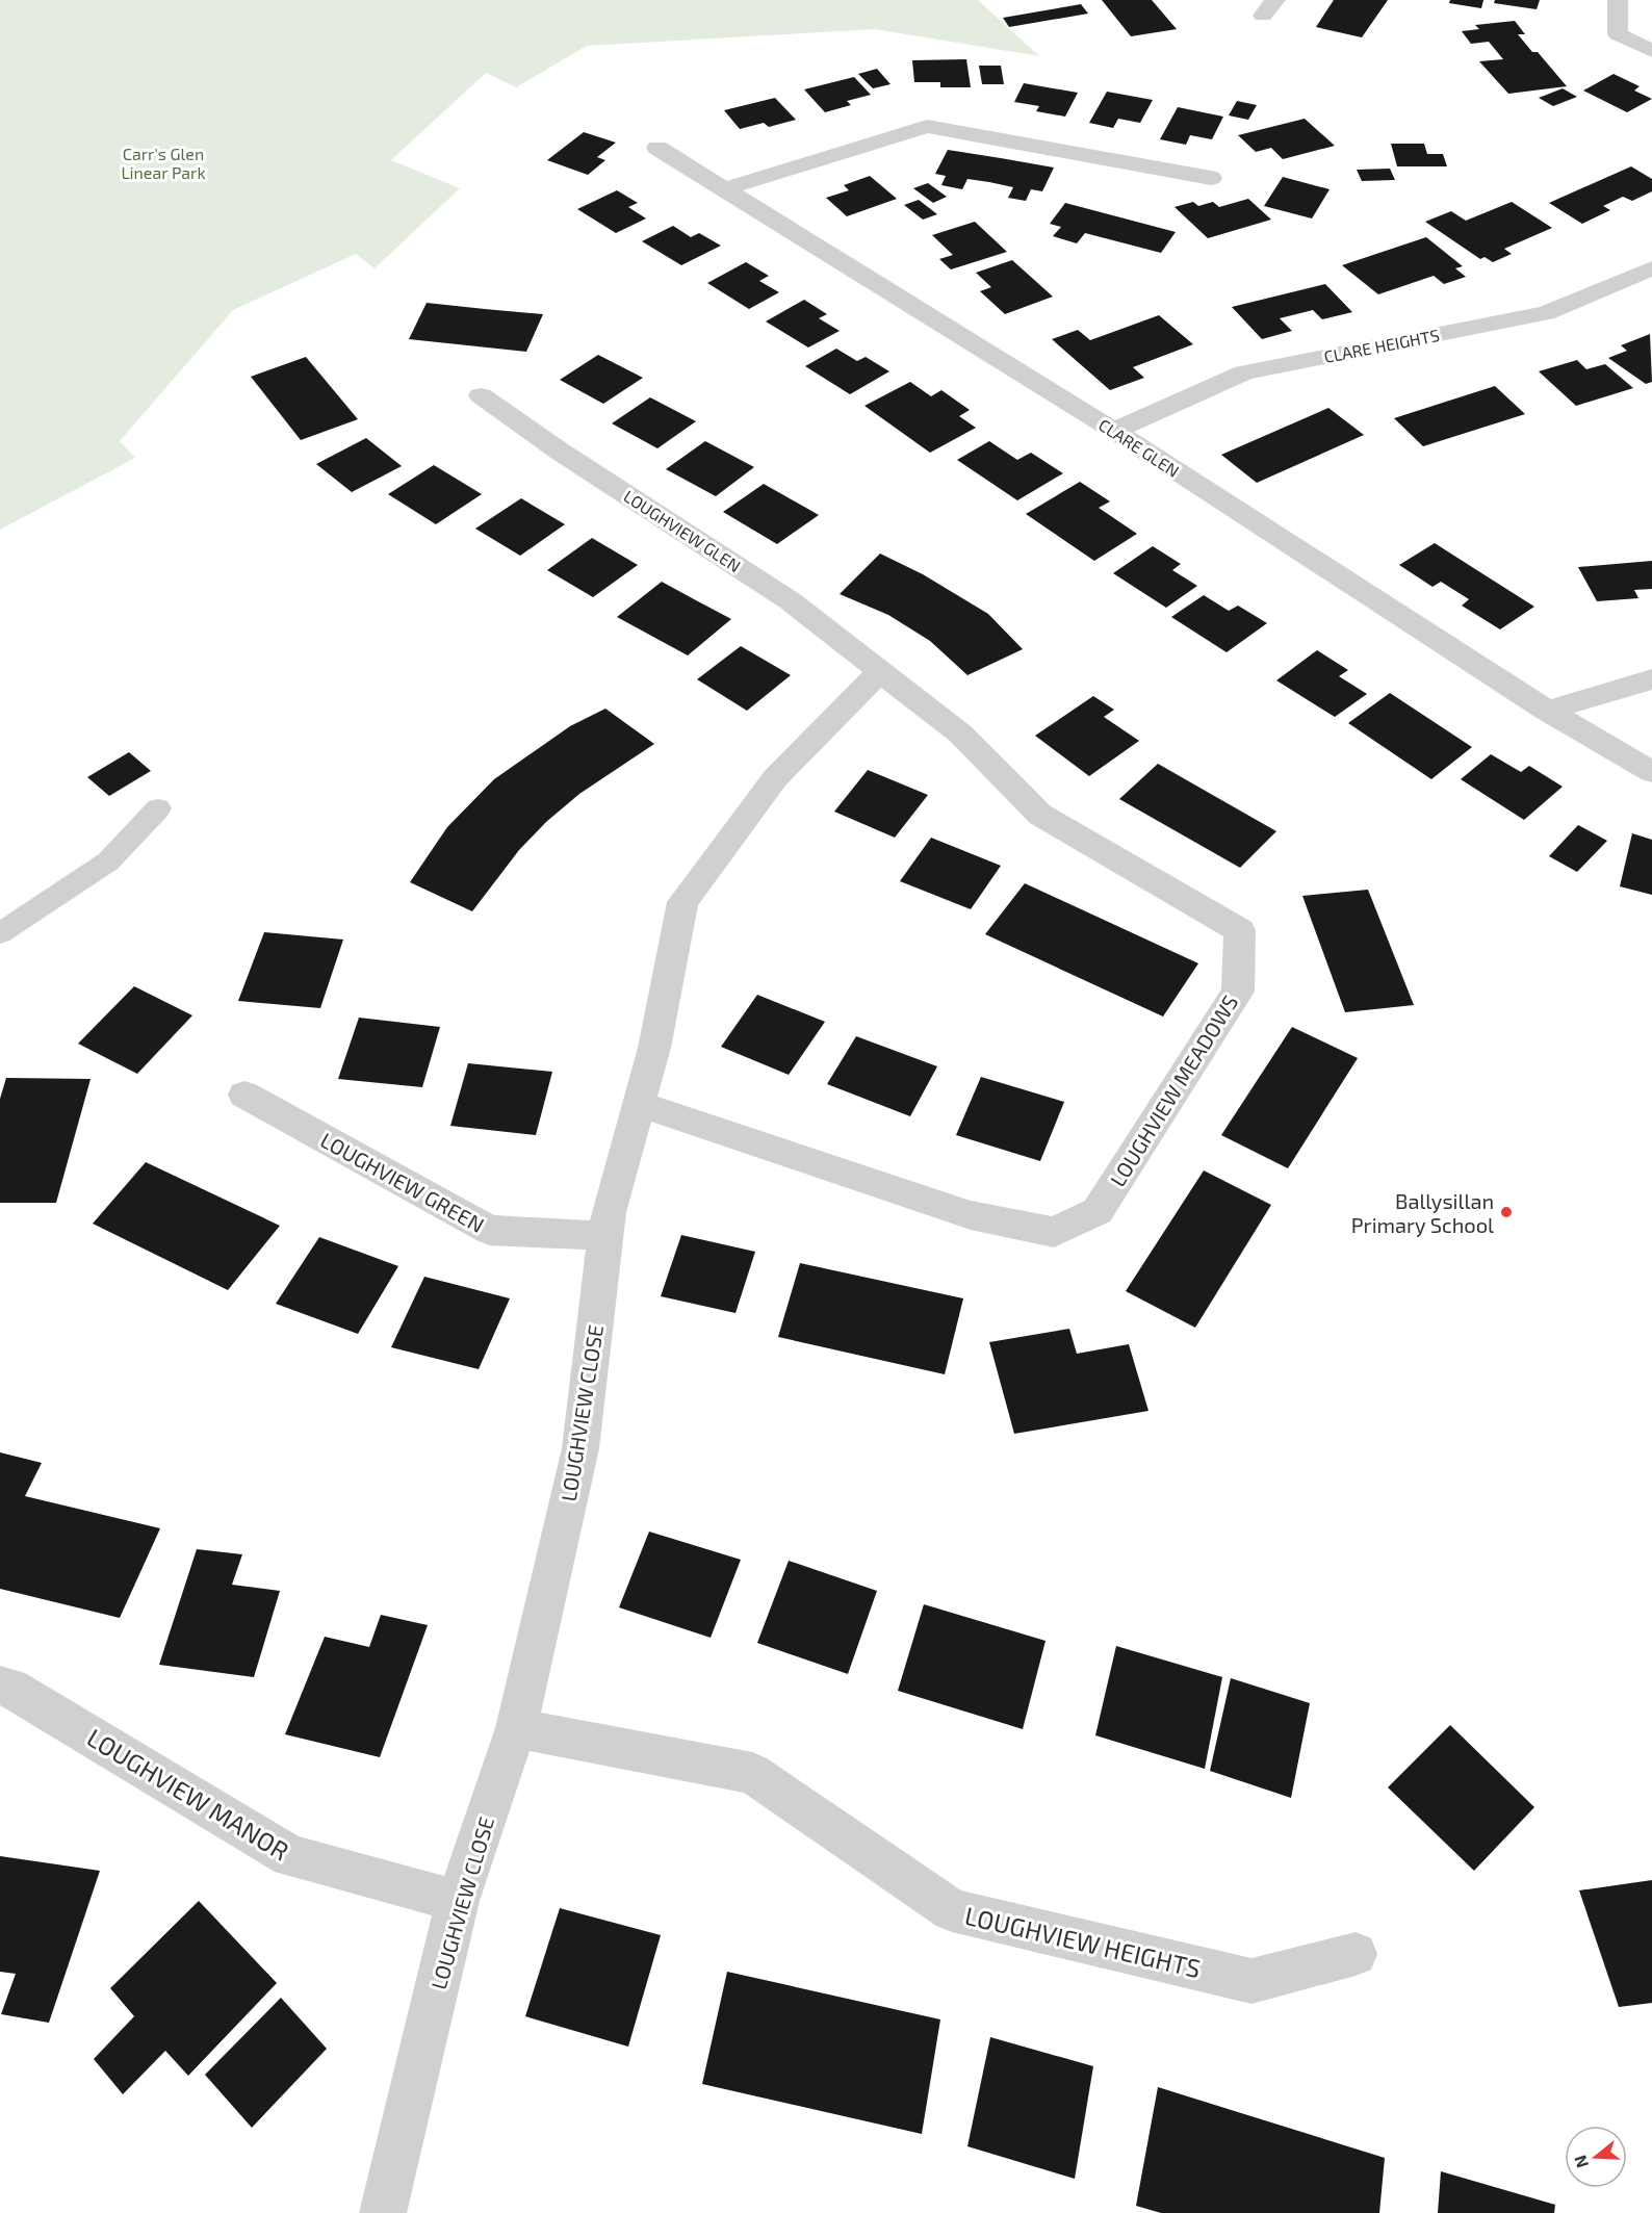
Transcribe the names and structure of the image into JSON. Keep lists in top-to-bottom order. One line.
{"streets":{"street":["CLARE HEIGHTS","CLARE GLEN","LOUGHVIEW GLEN","LOUGHVIEW MEADOWS","LOUGHVIEW GREEN","LOUGHVIEW CLOSE","LOUGHVIEW MANOR","LOUGHVIEW HEIGHTS"]},"crossings":[["CLARE HEIGHTS","CLARE GLEN"],["LOUGHVIEW GLEN","LOUGHVIEW MEADOWS"],["LOUGHVIEW GLEN","LOUGHVIEW CLOSE"],["LOUGHVIEW MEADOWS","LOUGHVIEW CLOSE"],["LOUGHVIEW GREEN","LOUGHVIEW CLOSE"],["LOUGHVIEW CLOSE","LOUGHVIEW MANOR"],["LOUGHVIEW CLOSE","LOUGHVIEW HEIGHTS"]],"parks":["Carr's Glen Linear Park"],"places":["Ballysillan Primary School"],"north":"left"}
